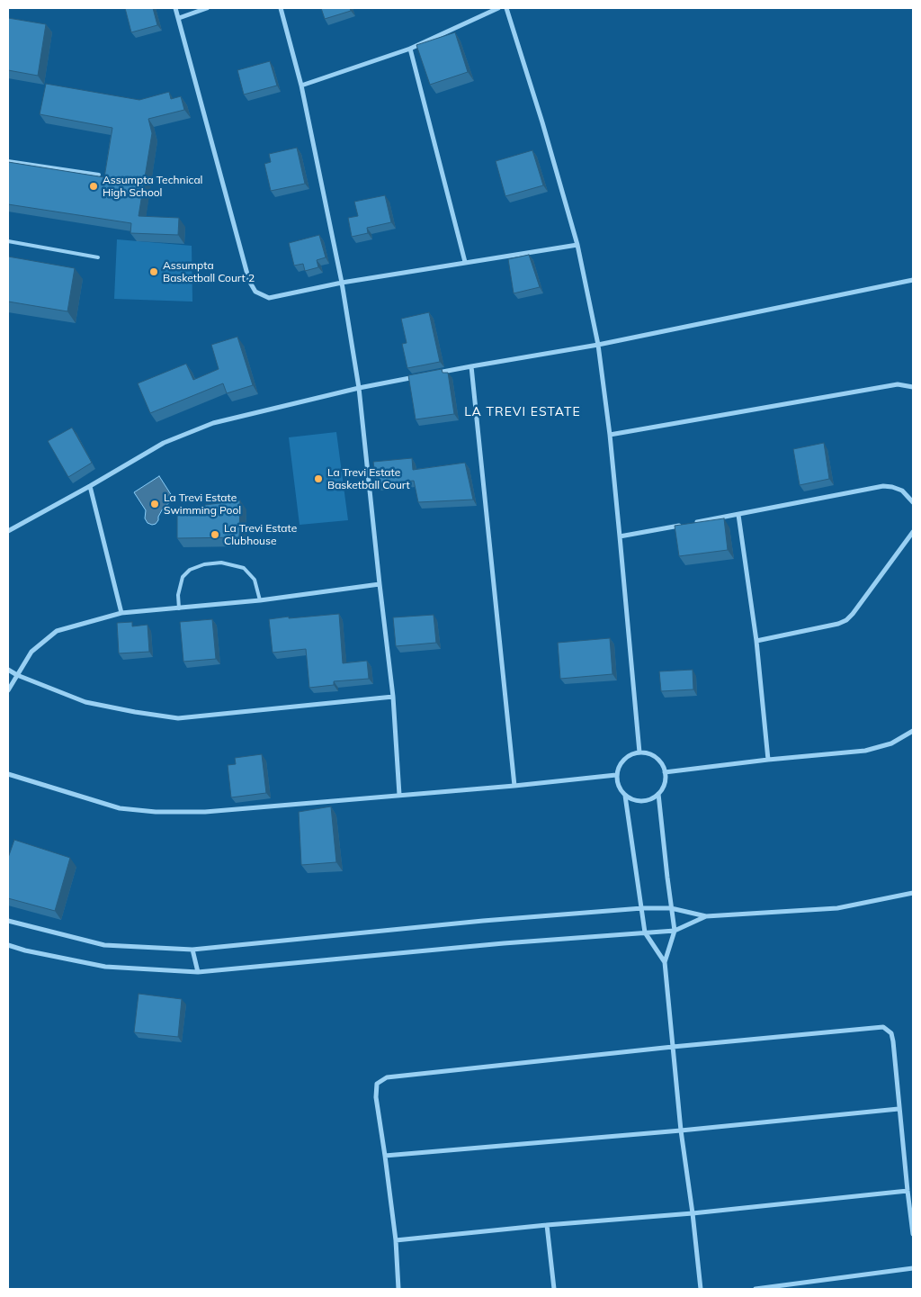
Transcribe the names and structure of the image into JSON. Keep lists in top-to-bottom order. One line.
{"districts":["LA TREVI ESTATE"],"places":["Assumpta Technical High School","Assumpta Basketball Court 2","La Trevi Estate Basketball Court","La Trevi Estate Swimming Pool","La Trevi Estate Clubhouse"]}
